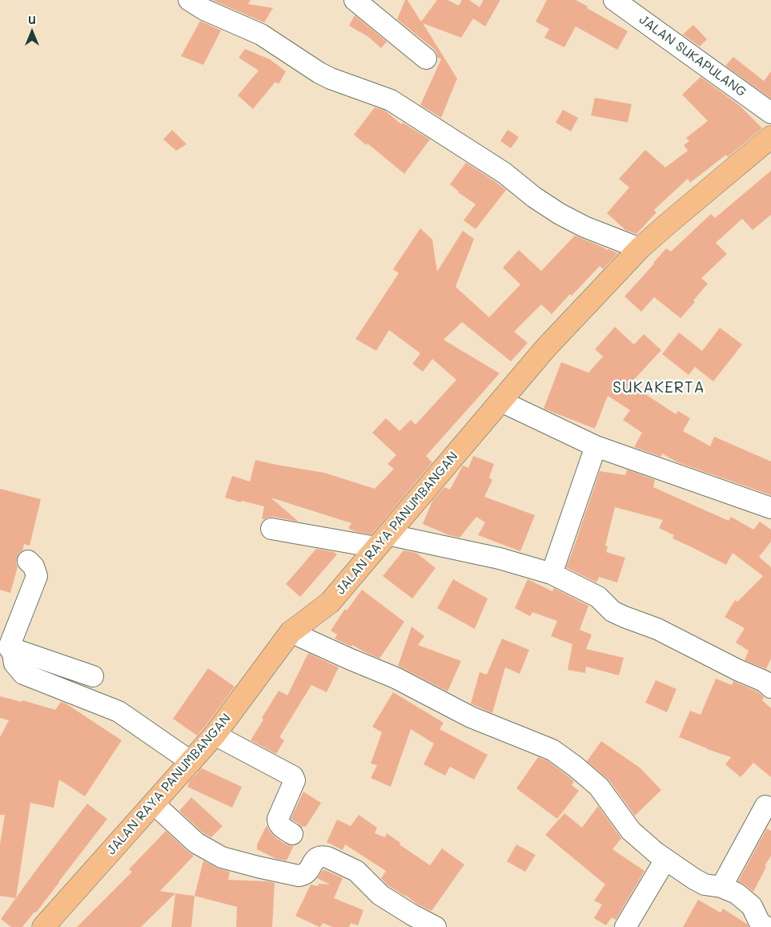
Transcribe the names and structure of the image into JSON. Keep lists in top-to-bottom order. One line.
{"streets":{"main road":["JALAN RAYA PANUMBANGAN"],"street":["JALAN SUKAPULANG"]},"districts":["SUKAKERTA"],"north":"top"}
